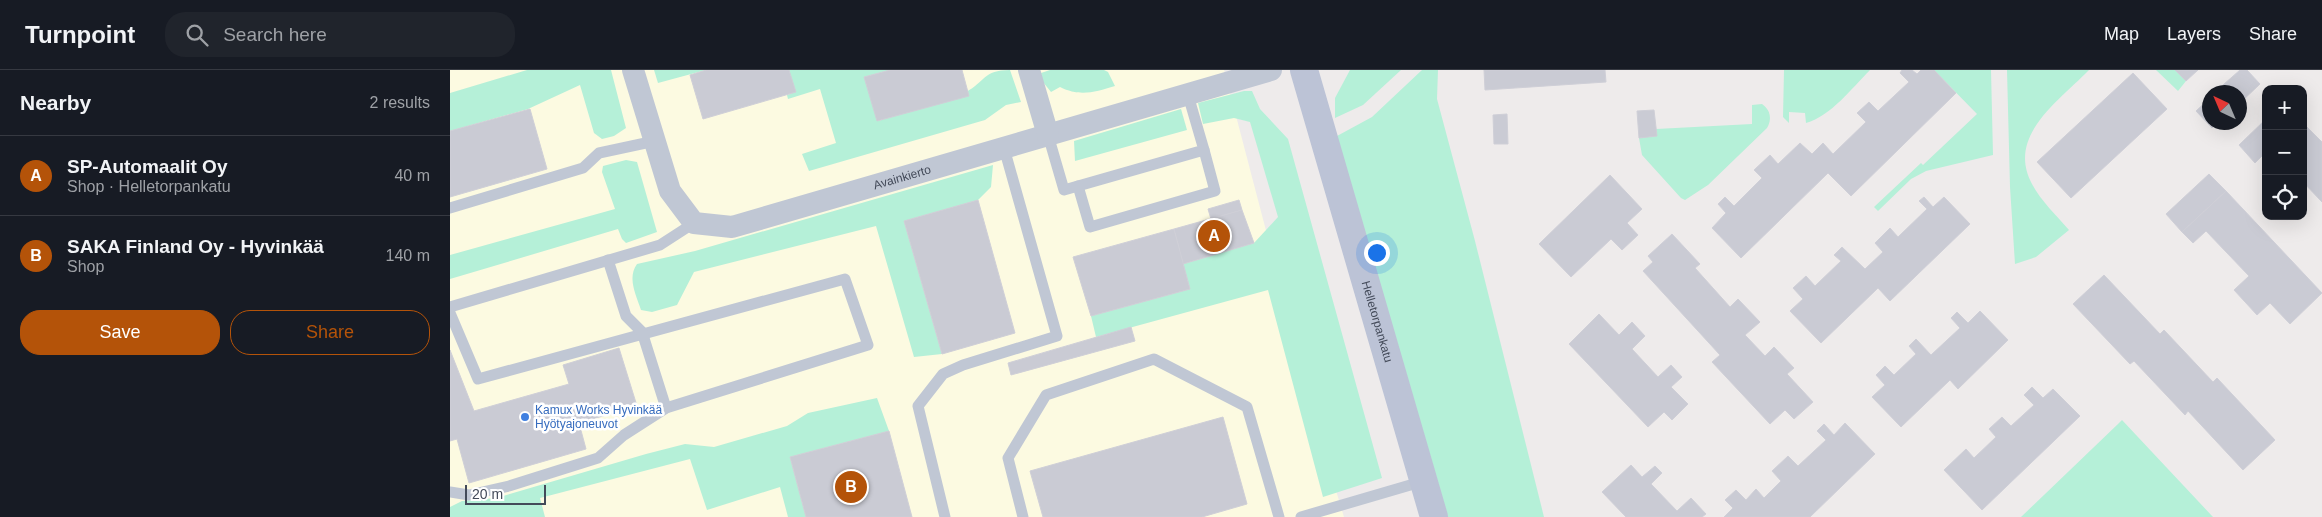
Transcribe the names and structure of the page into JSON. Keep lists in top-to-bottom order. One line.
{"streets":{"street":["Avainkierto","Helletorpankatu"]},"places":["Kamux Works Hyvinkää Hyötyajoneuvot"],"scale_bar":"20 m","north":"top left","page":{"header":"Turnpoint","search":"Search here","nav":["Map","Layers","Share"],"heading":["Nearby","2 results"],"map_buttons":["+","−"],"list":[{"mark":"A","name":"SP-Automaalit Oy","note":"Shop · Helletorpankatu","value":"40 m"},{"mark":"B","name":"SAKA Finland Oy - Hyvinkää","note":"Shop","value":"140 m"}],"pins":["A","B"],"buttons":["Save","Share"],"scale":"20 m"}}
